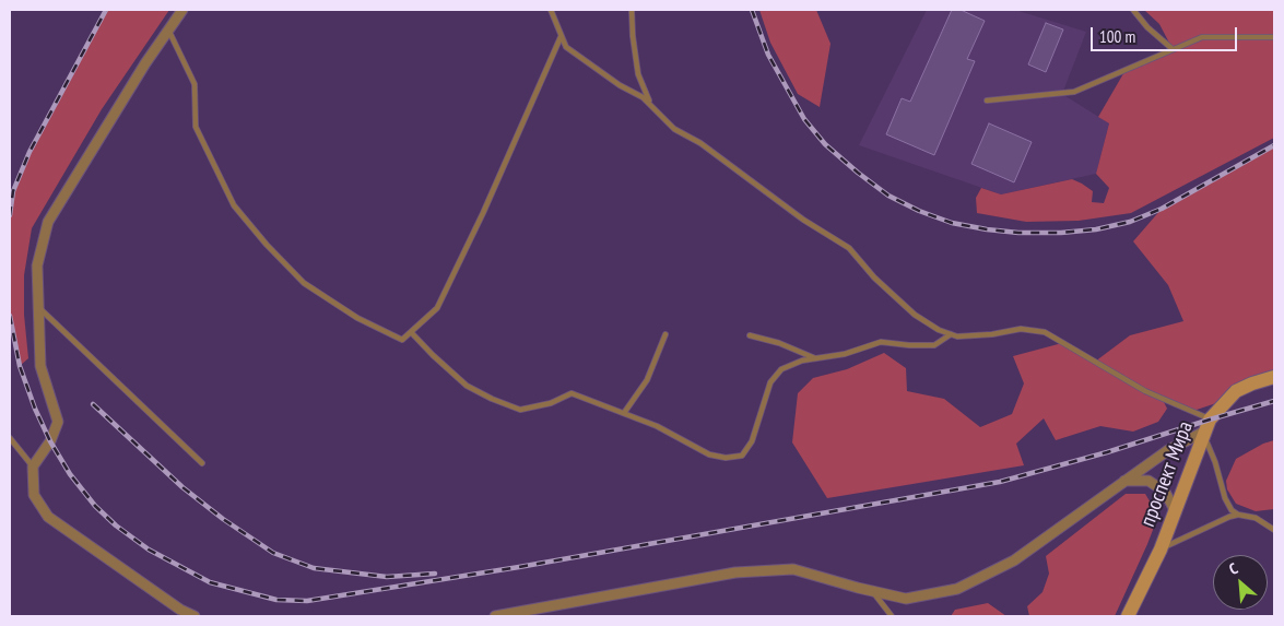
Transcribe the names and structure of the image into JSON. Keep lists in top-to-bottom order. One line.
{"streets":{"main road":["проспект Мира"]},"scale_bar":"100 m","north":"top left"}
